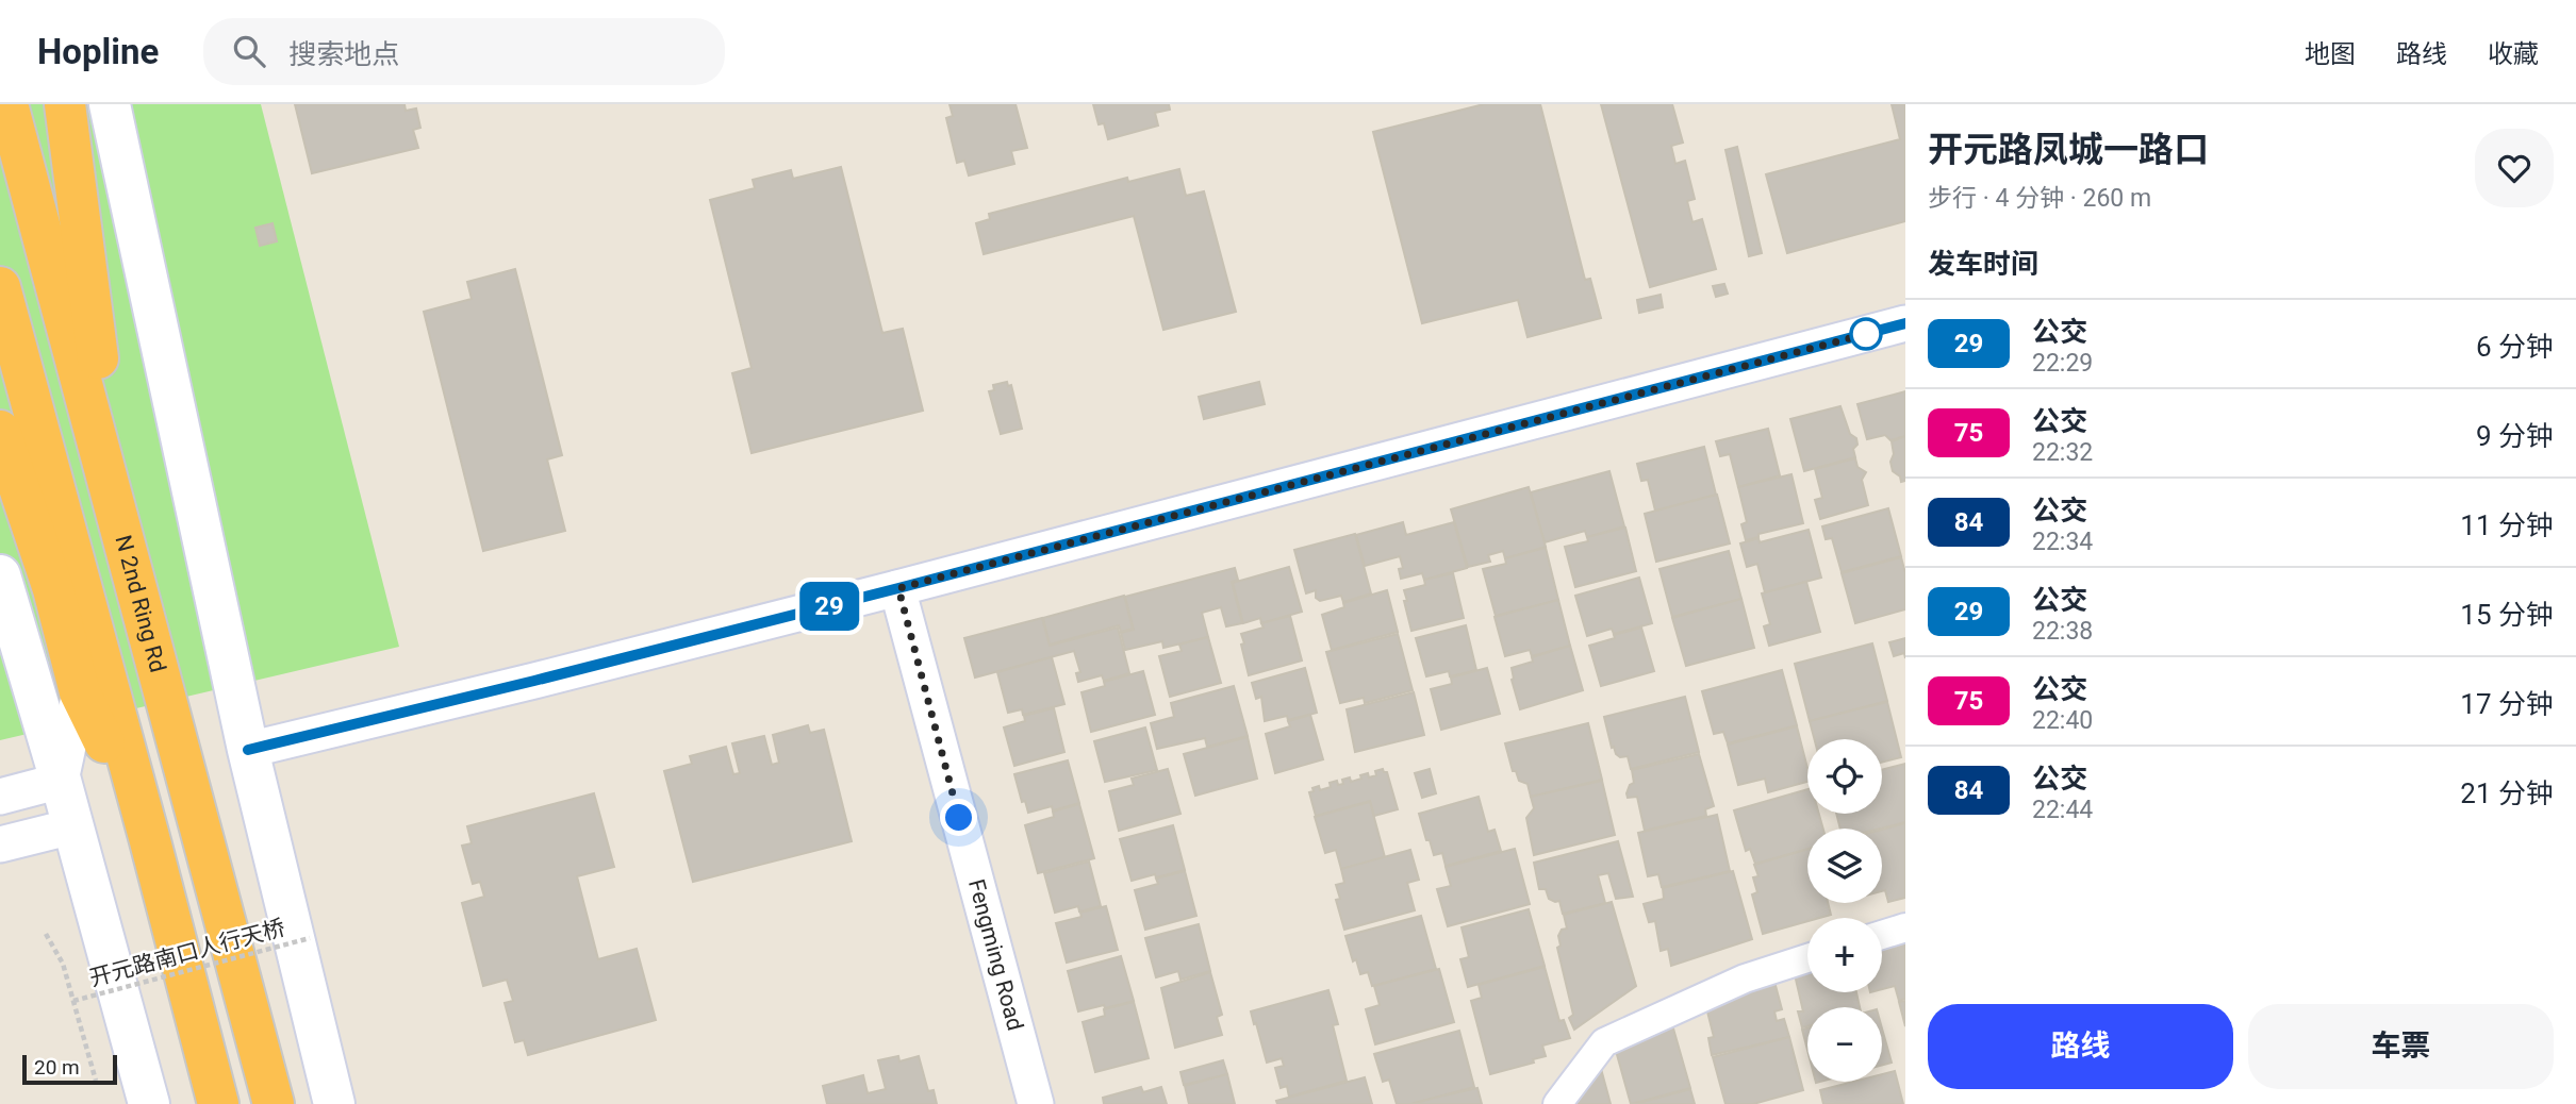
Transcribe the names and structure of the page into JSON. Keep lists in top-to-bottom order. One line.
{"streets":{"highway":["N 2nd Ring Rd"],"street":["Fengming Road"],"path":["开元路南口人行天桥"]},"lines":["bus line 29"],"scale_bar":"20 m","page":{"header":"Hopline","search":"搜索地点","nav":["地图","路线","收藏"],"on_map":"29","heading":[["开元路凤城一路口","步行 · 4 分钟 · 260 m"],"发车时间"],"list":[{"mark":"29","name":"公交","note":"22:29","value":"6 分钟"},{"mark":"75","name":"公交","note":"22:32","value":"9 分钟"},{"mark":"84","name":"公交","note":"22:34","value":"11 分钟"},{"mark":"29","name":"公交","note":"22:38","value":"15 分钟"},{"mark":"75","name":"公交","note":"22:40","value":"17 分钟"},{"mark":"84","name":"公交","note":"22:44","value":"21 分钟"}],"map_buttons":["+","−"],"buttons":["路线","车票"],"scale":"20 m"}}
